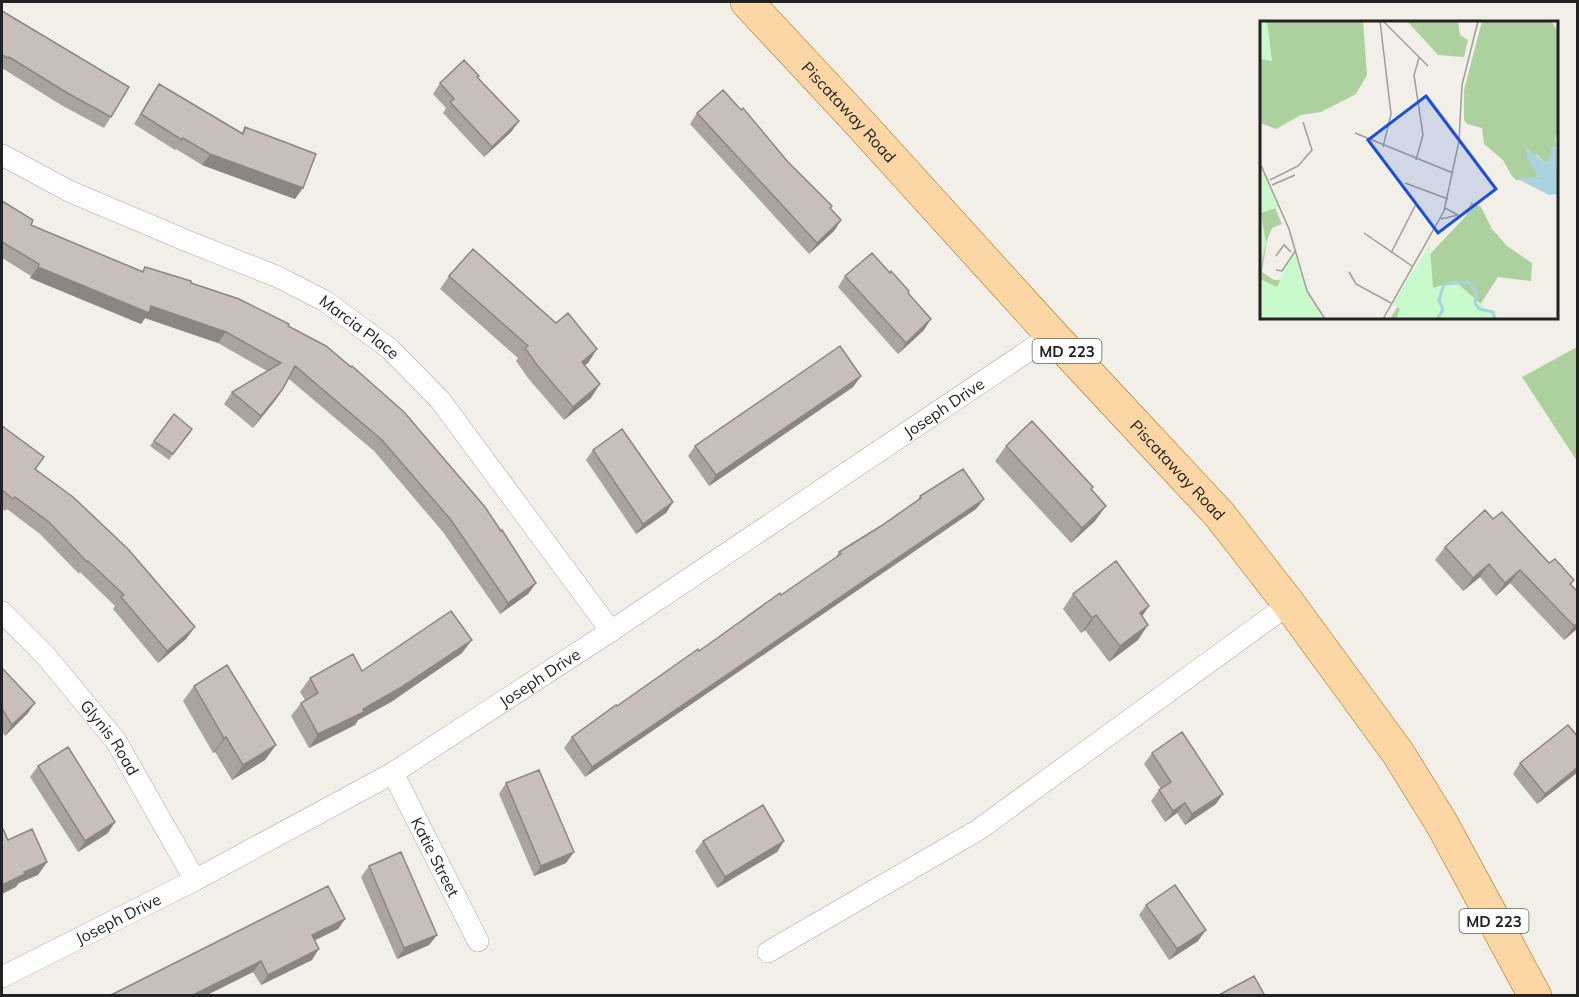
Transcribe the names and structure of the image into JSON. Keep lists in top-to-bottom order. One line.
{"streets":{"main road":["Piscataway Road","MD 223"],"street":["Marcia Place","Joseph Drive","Glynis Road","Katie Street"]},"crossings":[["Piscataway Road","Joseph Drive"],["Marcia Place","Joseph Drive"],["Joseph Drive","Glynis Road"],["Joseph Drive","Katie Street"]]}
